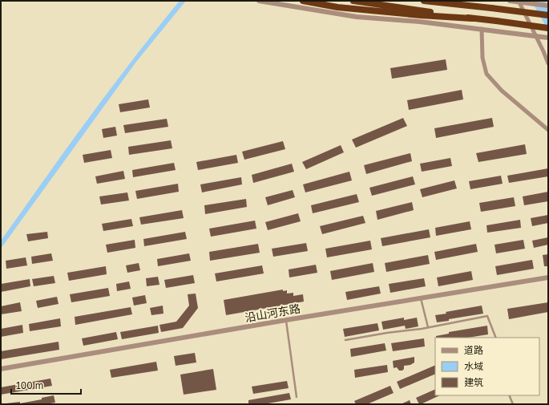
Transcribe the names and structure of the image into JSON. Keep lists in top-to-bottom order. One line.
{"streets":{"street":["沿山河东路"]},"legend":["道路","水域","建筑"],"scale_bar":"100 m"}
